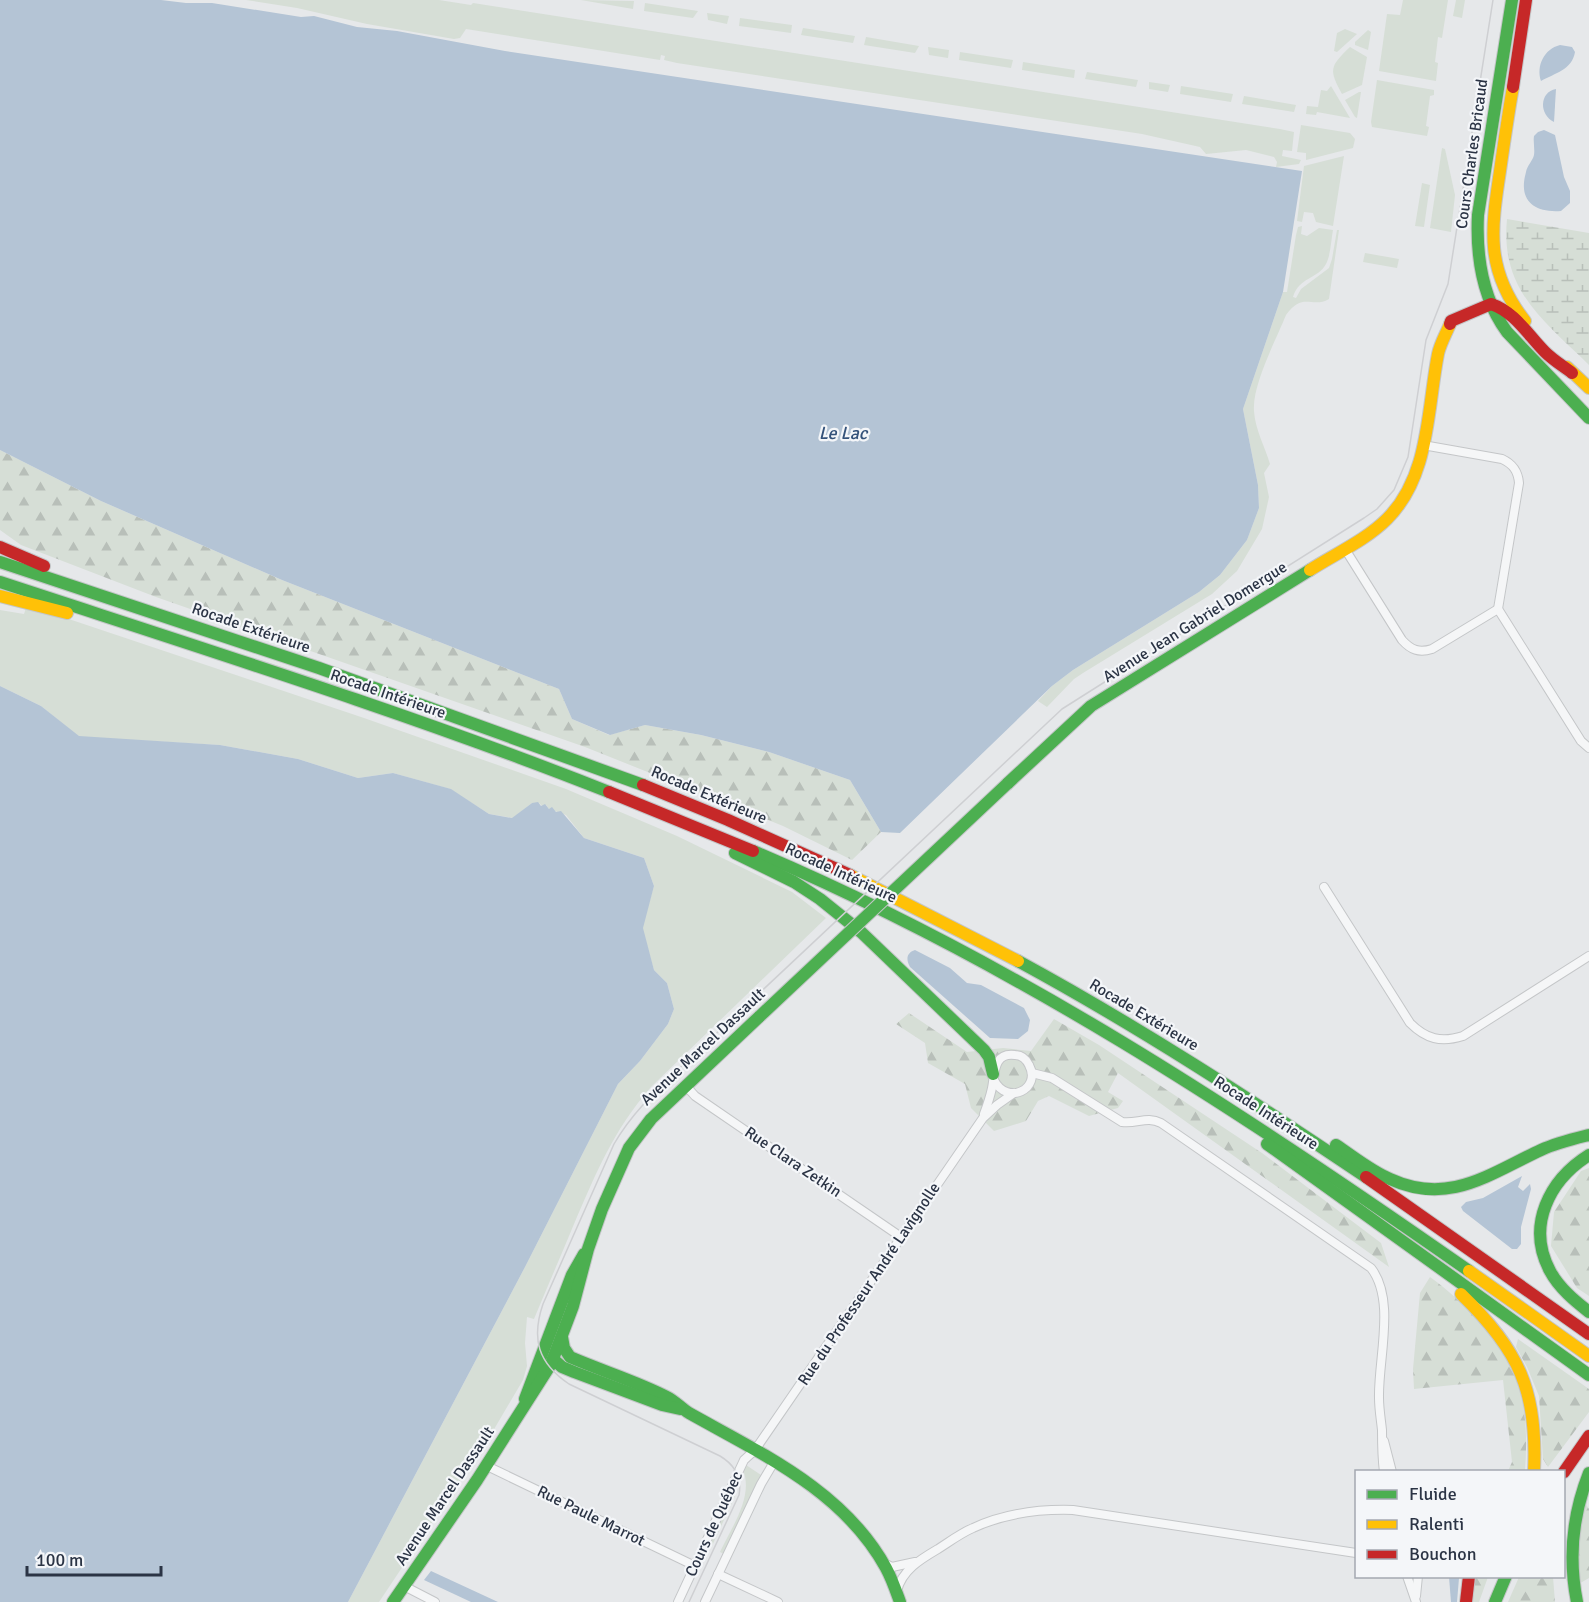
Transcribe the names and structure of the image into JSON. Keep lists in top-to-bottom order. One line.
{"streets":{"main road":["Cours Charles Bricaud","Avenue Jean Gabriel Domergue","Rocade Extérieure","Rocade Intérieure","Avenue Marcel Dassault"],"street":["Rue Clara Zetkin","Rue du Professeur André Lavignolle","Rue Paule Marrot","Cours de Québec"]},"crossings":[["Cours Charles Bricaud","Avenue Jean Gabriel Domergue"],["Avenue Jean Gabriel Domergue","Avenue Marcel Dassault"],["Avenue Marcel Dassault","Rue Clara Zetkin"],["Avenue Marcel Dassault","Rue Paule Marrot"],["Rue Clara Zetkin","Rue du Professeur André Lavignolle"],["Rue du Professeur André Lavignolle","Cours de Québec"],["Rue Paule Marrot","Cours de Québec"]],"water":["Le Lac"],"legend":["Fluide","Ralenti","Bouchon"],"scale_bar":"100 m"}
